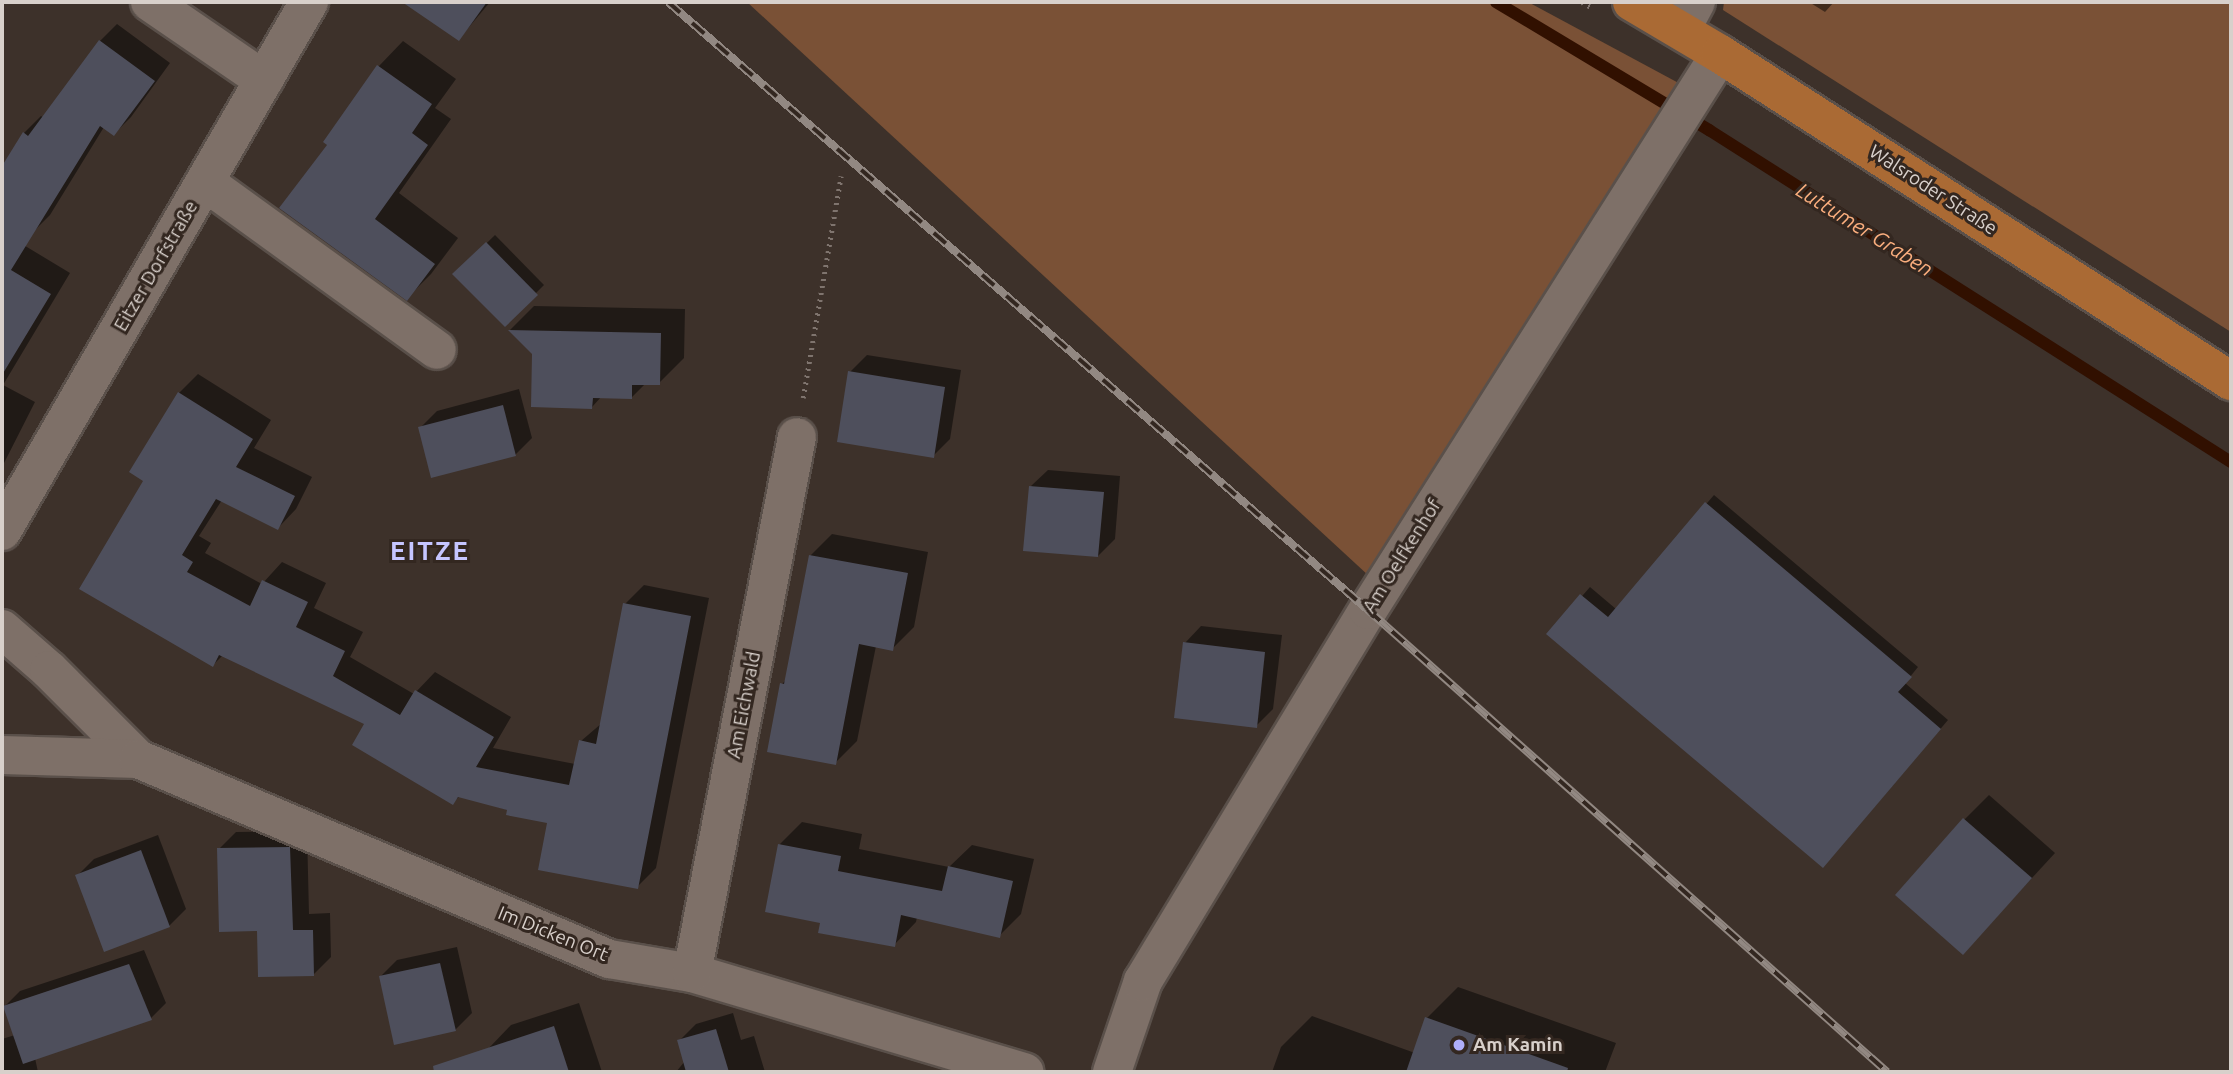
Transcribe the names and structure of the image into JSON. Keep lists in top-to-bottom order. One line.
{"streets":{"main road":["Walsroder Straße"],"street":["Eitzer Dorfstraße","Am Oelfkenhof","Am Eichwald","Im Dicken Ort"]},"crossings":[["Walsroder Straße","Am Oelfkenhof"],["Am Eichwald","Im Dicken Ort"]],"districts":["EITZE"],"water":["Luttumer Graben"],"places":["Am Kamin"]}
